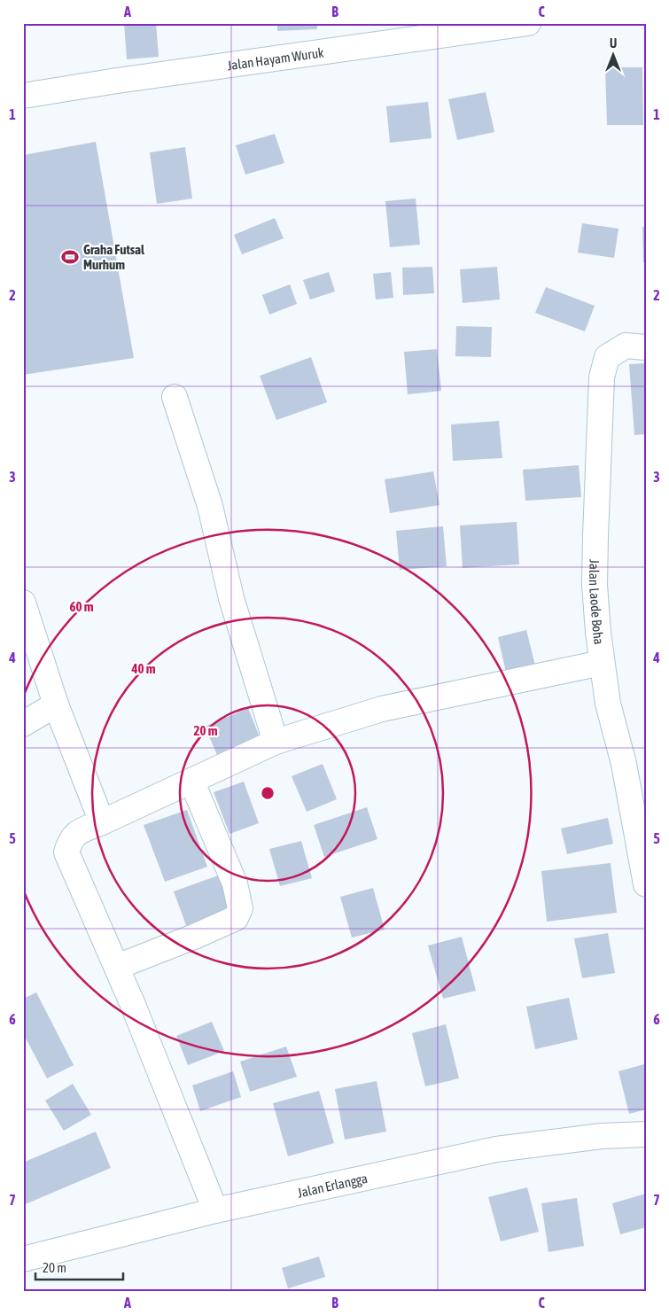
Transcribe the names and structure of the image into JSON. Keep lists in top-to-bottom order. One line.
{"streets":{"street":["Jalan Hayam Wuruk","Jalan Laode Boha","Jalan Erlangga"]},"places":{"sports":["Graha Futsal Murhum"]},"scale_bar":"20 m","north":"top","grid":{"columns":["A","B","C"],"rows":["1","2","3","4","5","6","7"]},"rings":["60 m","40 m","20 m"]}
